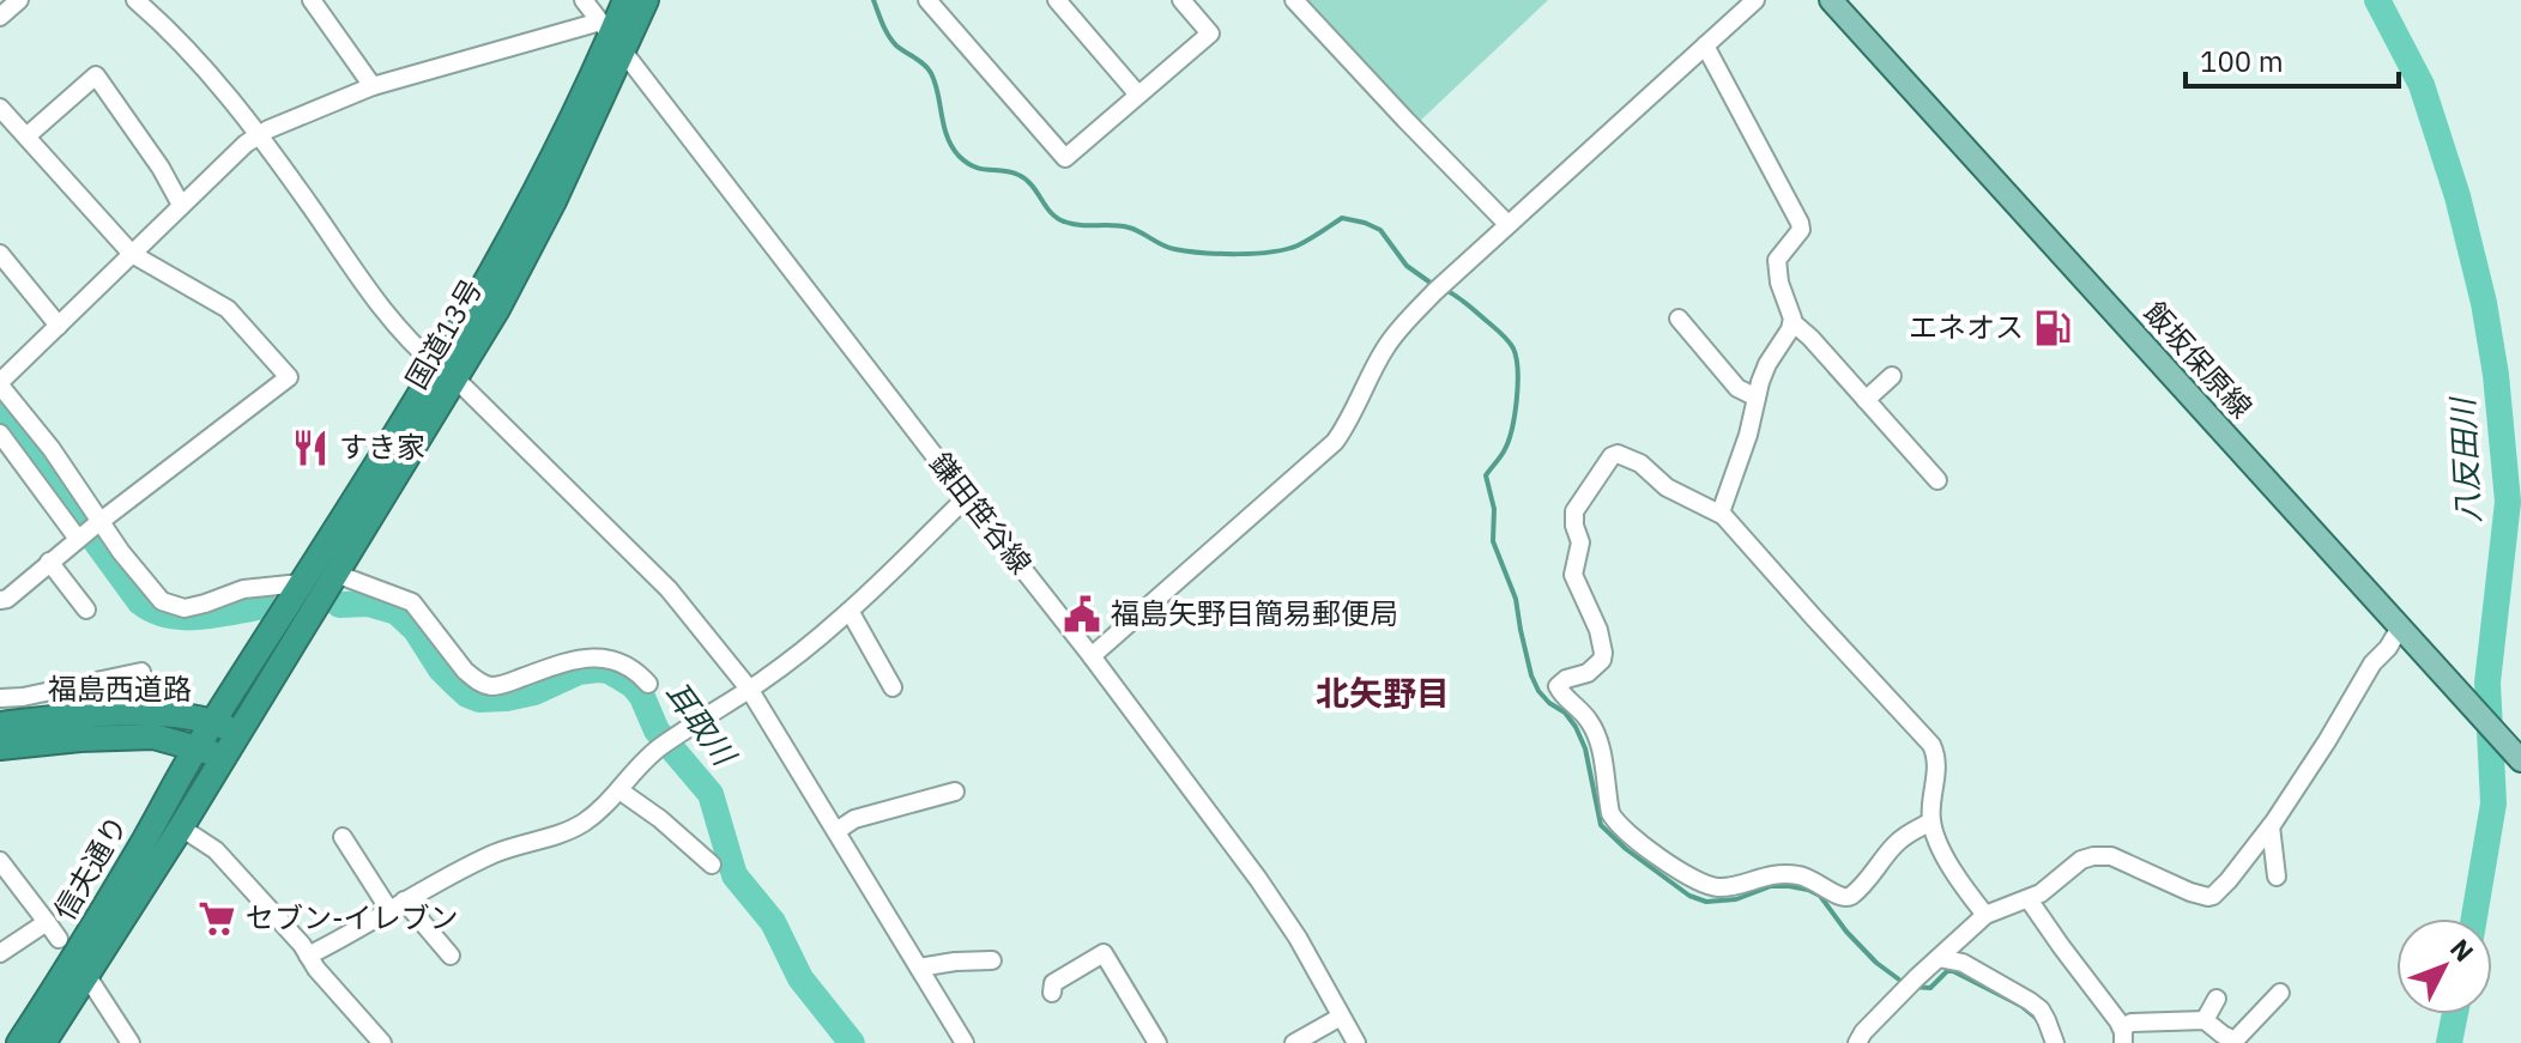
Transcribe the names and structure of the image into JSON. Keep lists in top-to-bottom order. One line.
{"streets":{"highway":["国道13号","福島西道路","信夫通り"],"main road":["飯坂保原線"],"street":["鎌田笹谷線"]},"crossings":[["国道13号","鎌田笹谷線"],["国道13号","福島西道路"],["国道13号","信夫通り"],["福島西道路","信夫通り"]],"districts":["北矢野目"],"water":["八反田川","耳取川"],"places":{"fuel station":["エネオス"],"restaurant":["すき家"],"public building":["福島矢野目簡易郵便局"],"supermarket":["セブン-イレブン"]},"scale_bar":"100 m","north":"top right"}
